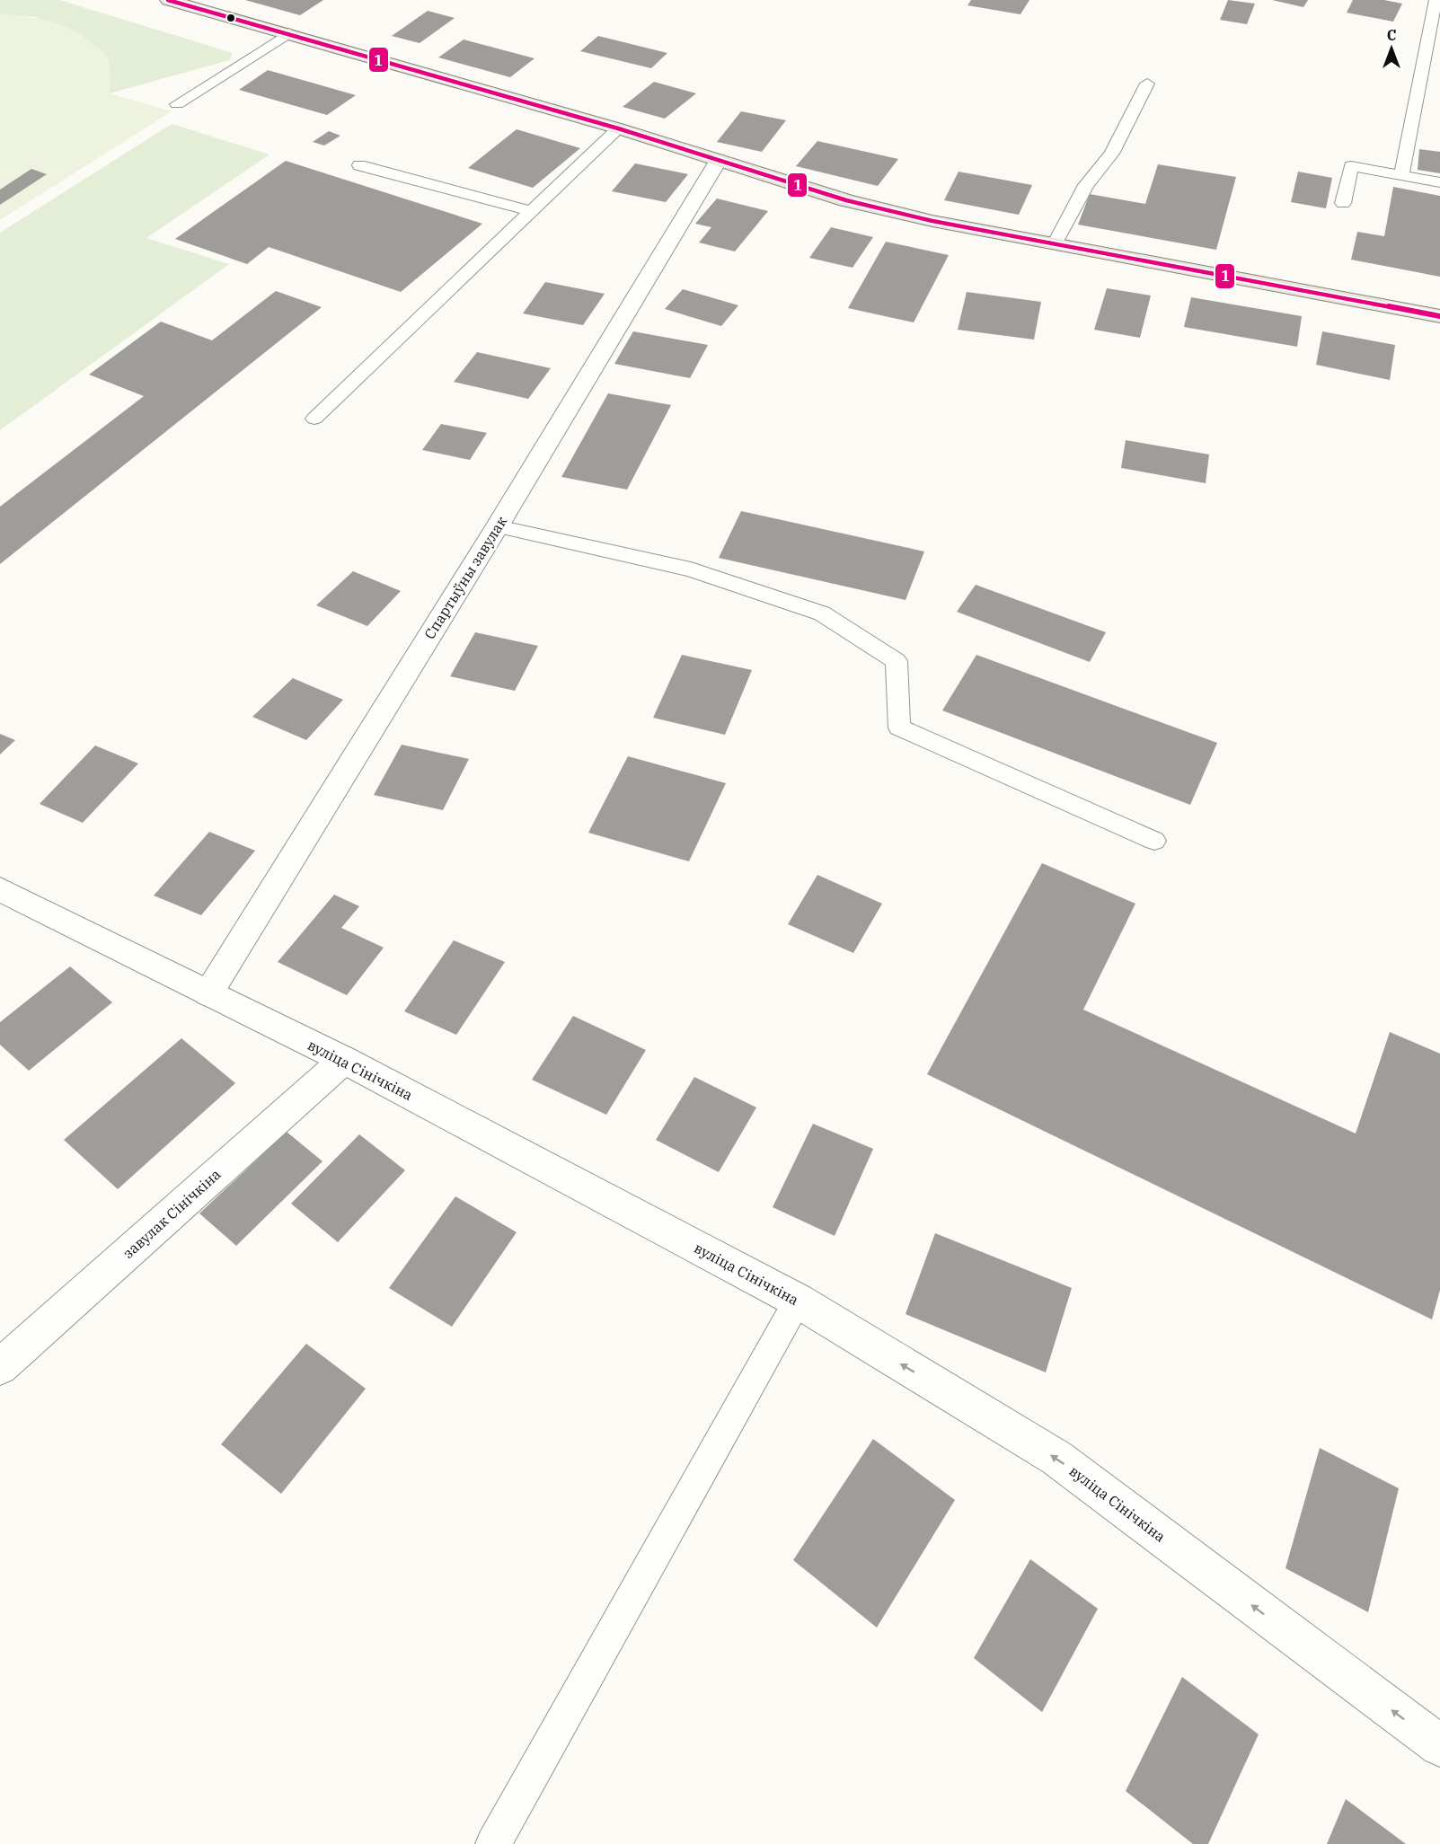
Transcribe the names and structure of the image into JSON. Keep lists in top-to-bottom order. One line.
{"streets":{"street":["Спартыўны завулак","вуліца Сінічкіна","завулак Сінічкіна"]},"crossings":[["Спартыўны завулак","вуліца Сінічкіна"],["вуліца Сінічкіна","завулак Сінічкіна"]],"one_way":["вуліца Сінічкіна"],"lines":["transit line 1"],"north":"top"}
